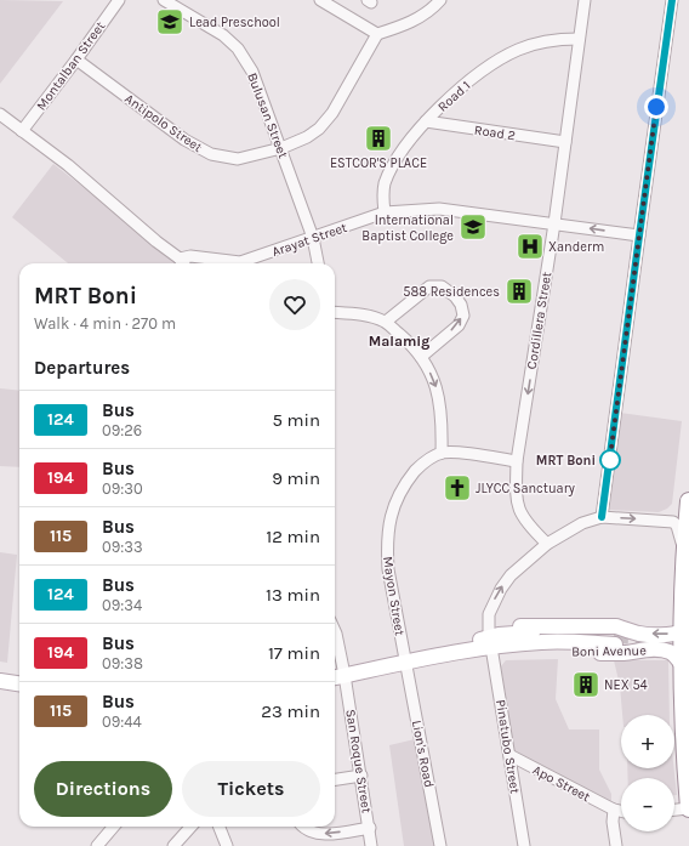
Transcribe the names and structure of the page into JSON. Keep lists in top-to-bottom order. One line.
{"streets":{"main road":["Boni Avenue"],"street":["Montalban Street","Road 1","Bulusan Street","Antipolo Street","Road 2","Arayat Street","Cordillera Street","Mayon Street","Pinatubo Street","Lion's Road","San Roque Street","Apo Street"]},"crossings":[["Montalban Street","Antipolo Street"],["Road 1","Road 2"],["Road 1","Arayat Street"],["Road 1","Cordillera Street"],["Bulusan Street","Antipolo Street"],["Bulusan Street","Arayat Street"],["Road 2","Cordillera Street"],["Arayat Street","Cordillera Street"],["Cordillera Street","Pinatubo Street"],["Mayon Street","Boni Avenue"],["Mayon Street","Lion's Road"],["Boni Avenue","Pinatubo Street"],["Boni Avenue","Lion's Road"],["Boni Avenue","San Roque Street"],["Pinatubo Street","Apo Street"]],"districts":["Malamig"],"places":{"school or university":["Lead Preschool","International Baptist College"],"building":["ESTCOR'S PLACE","588 Residences","NEX 54"],"hospital":["Xanderm"],"other":["MRT Boni"],"church":["JLYCC Sanctuary"]},"lines":["bus line 124"],"page":{"heading":[["MRT Boni","Walk · 4 min · 270 m"],"Departures"],"list":[{"mark":"124","name":"Bus","note":"09:26","value":"5 min"},{"mark":"194","name":"Bus","note":"09:30","value":"9 min"},{"mark":"115","name":"Bus","note":"09:33","value":"12 min"},{"mark":"124","name":"Bus","note":"09:34","value":"13 min"},{"mark":"194","name":"Bus","note":"09:38","value":"17 min"},{"mark":"115","name":"Bus","note":"09:44","value":"23 min"}],"map_buttons":["+","−"],"buttons":["Directions","Tickets"]}}
